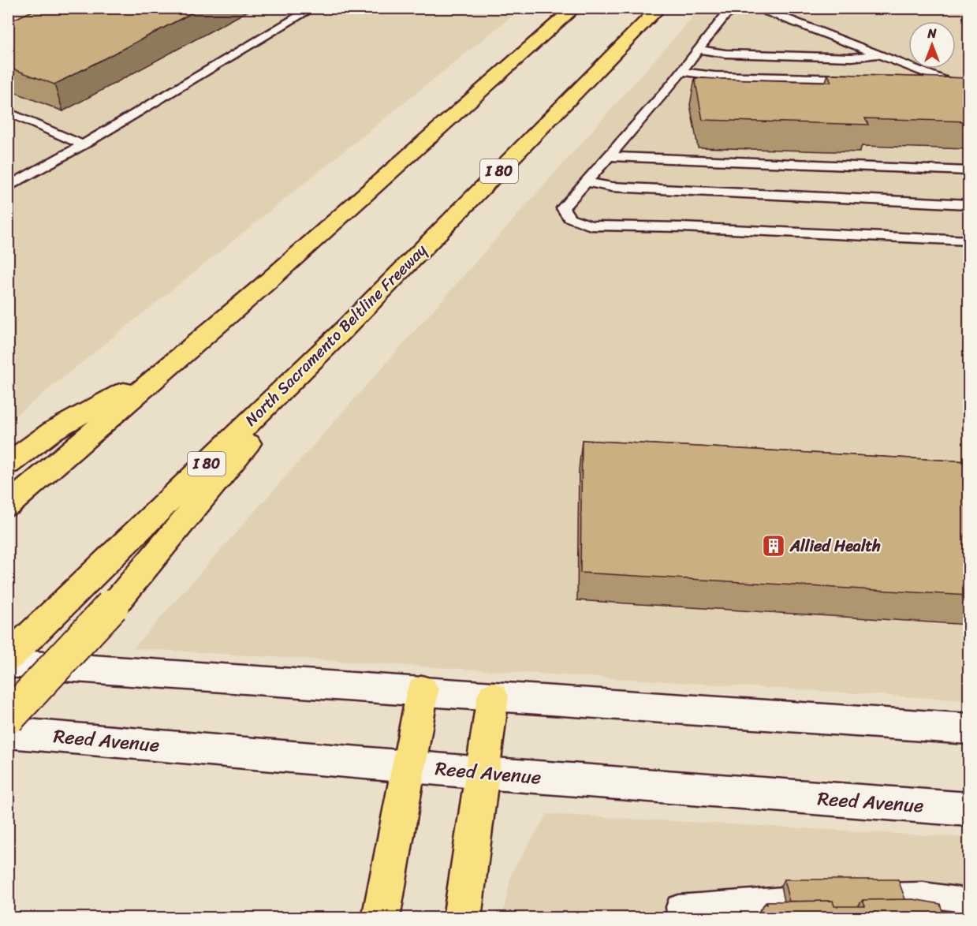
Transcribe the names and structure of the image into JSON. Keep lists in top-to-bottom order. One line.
{"streets":{"highway":["I 80","North Sacramento Beltline Freeway"],"main road":["Reed Avenue"]},"places":{"building":["Allied Health"]},"north":"top"}
